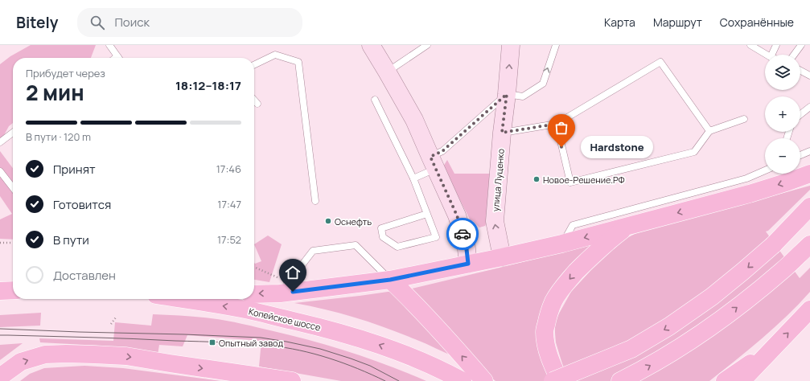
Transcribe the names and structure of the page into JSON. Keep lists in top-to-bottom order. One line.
{"streets":{"main road":["Копейское шоссе"],"street":["улица Луценко"]},"places":{"other":["Hardstone","Новое-Решение.РФ","Оснефть"],"transit":["Опытный завод"]},"page":{"header":"Bitely","search":"Поиск","nav":["Карта","Маршрут","Сохранённые"],"map_buttons":["+","−"],"heading":["2 мин","Прибудет через","18:12–18:17"],"bar":"В пути · 120 m","bubble":"Hardstone","list":[["Принят","17:46"],["Готовится","17:47"],["В пути","17:52"],"Доставлен"]}}
